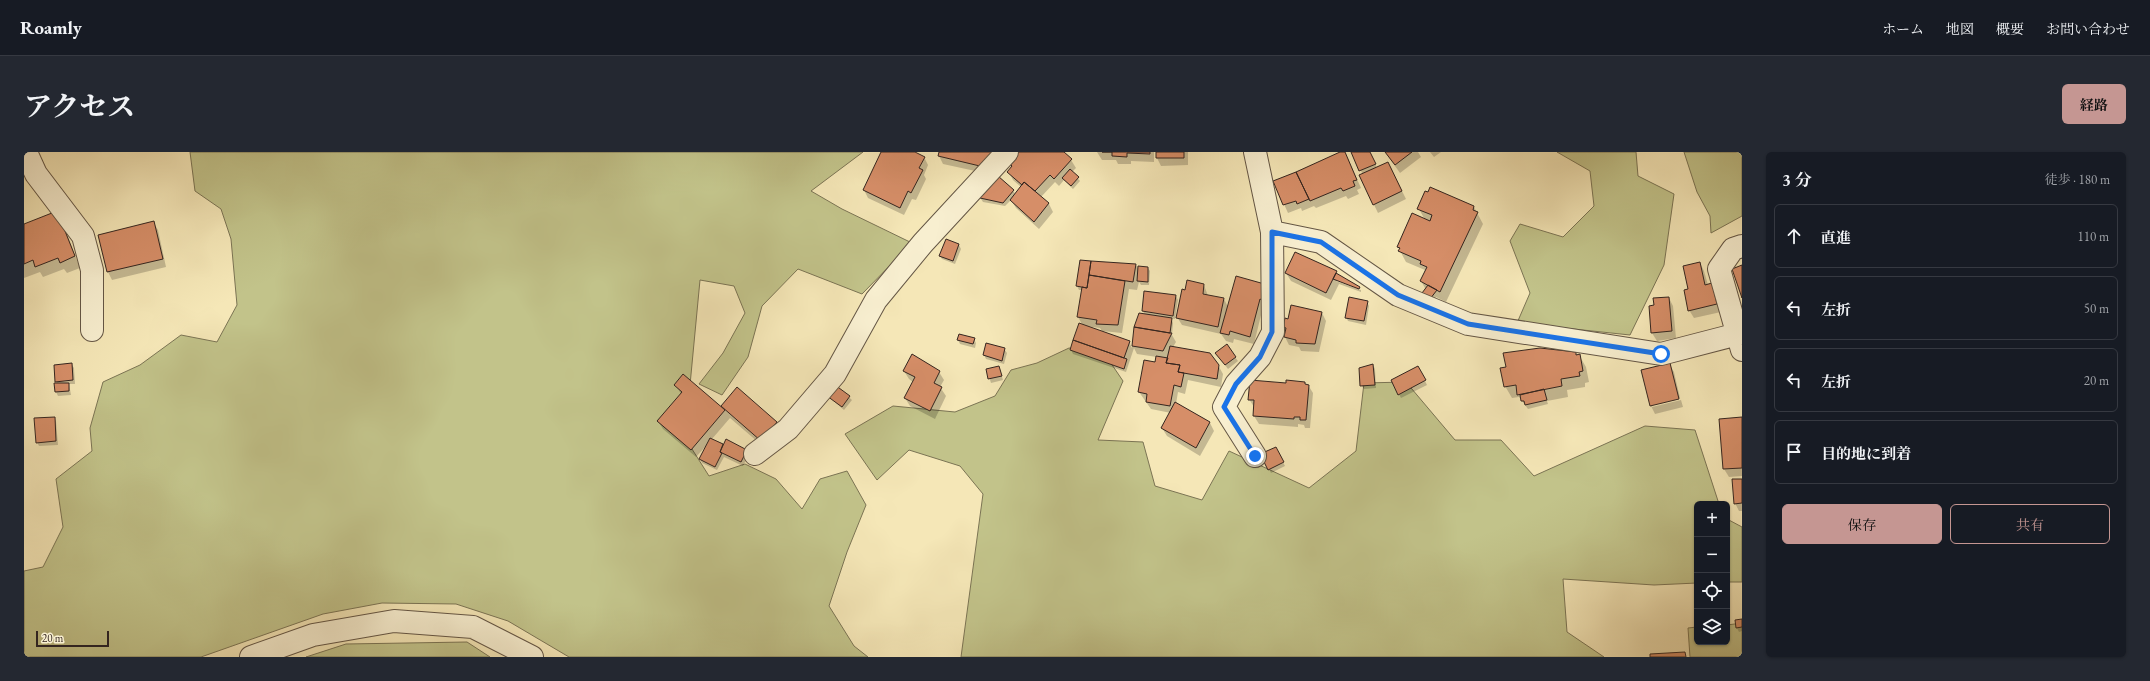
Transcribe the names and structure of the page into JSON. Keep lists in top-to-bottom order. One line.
{"scale_bar":"20 m","page":{"header":"Roamly","nav":["ホーム","地図","概要","お問い合わせ"],"title":"アクセス","buttons":["経路",["保存","共有"]],"heading":["3 分","徒歩 · 180 m"],"list":[["直進","110 m"],["左折","50 m"],["左折","20 m"],"目的地に到着"],"map_buttons":["+","−"],"scale":"20 m"}}
